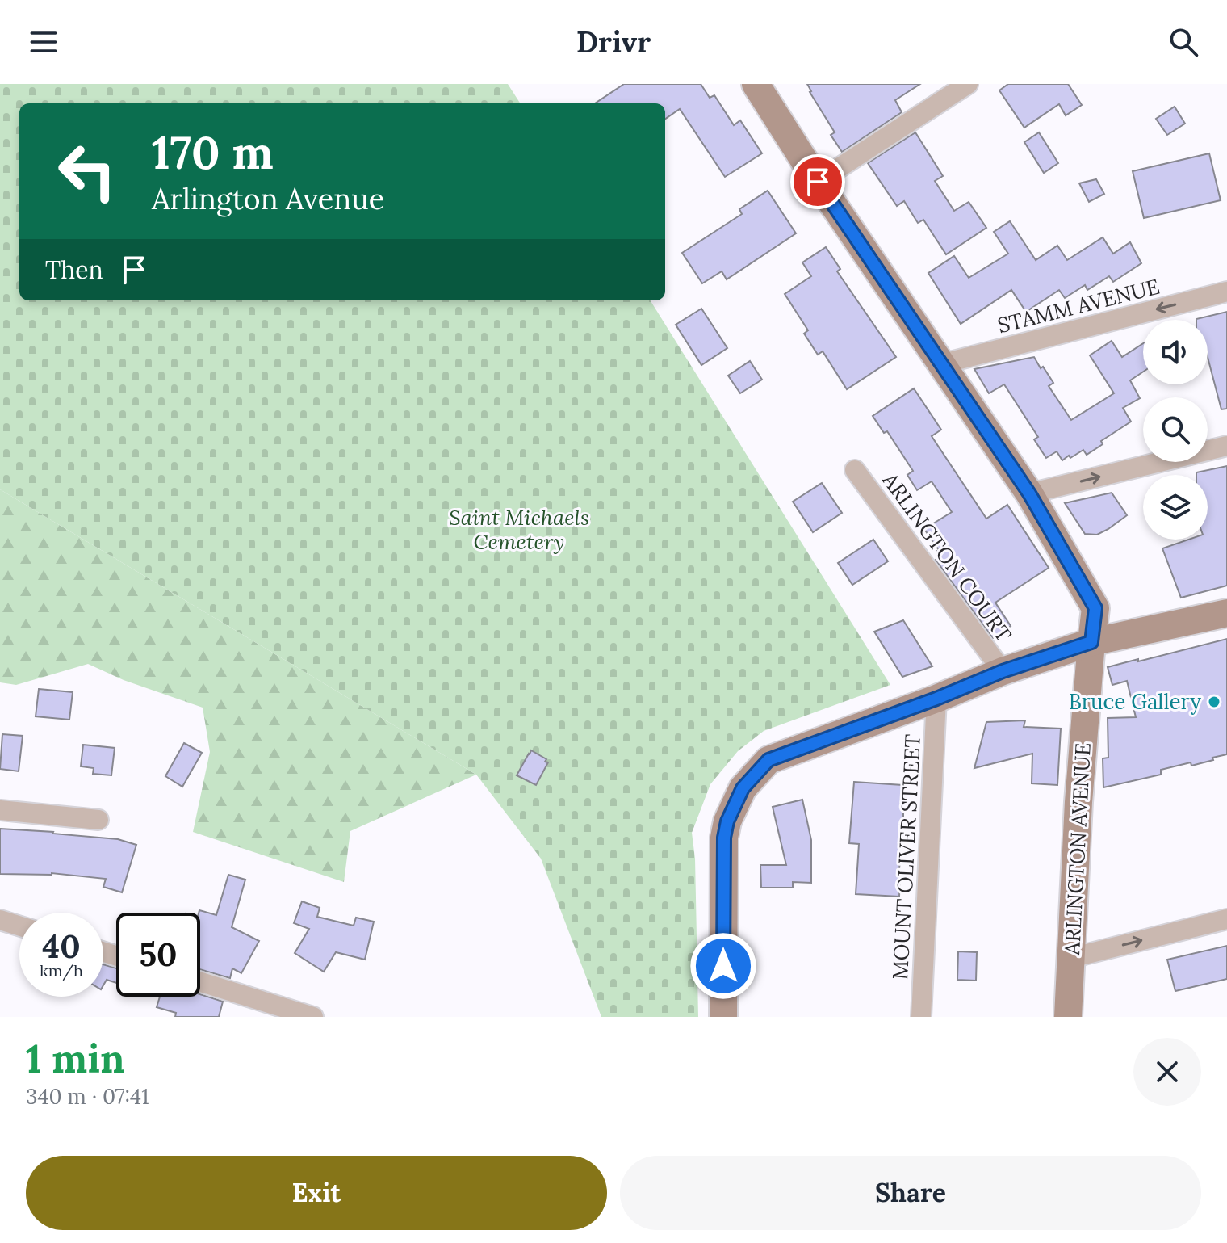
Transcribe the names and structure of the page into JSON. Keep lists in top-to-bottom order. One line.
{"streets":{"main road":["ARLINGTON AVENUE"],"street":["STAMM AVENUE","ARLINGTON COURT","MOUNT OLIVER STREET"]},"crossings":[["STAMM AVENUE","ARLINGTON AVENUE"]],"parks":["Saint Michaels Cemetery"],"places":["Bruce Gallery"],"page":{"header":"Drivr","turn":["170 m","Arlington Avenue"],"then":"Then","speed":"40 km/h","limit":"50","heading":["1 min","340 m · 07:41"],"buttons":["Exit","Share"]}}
